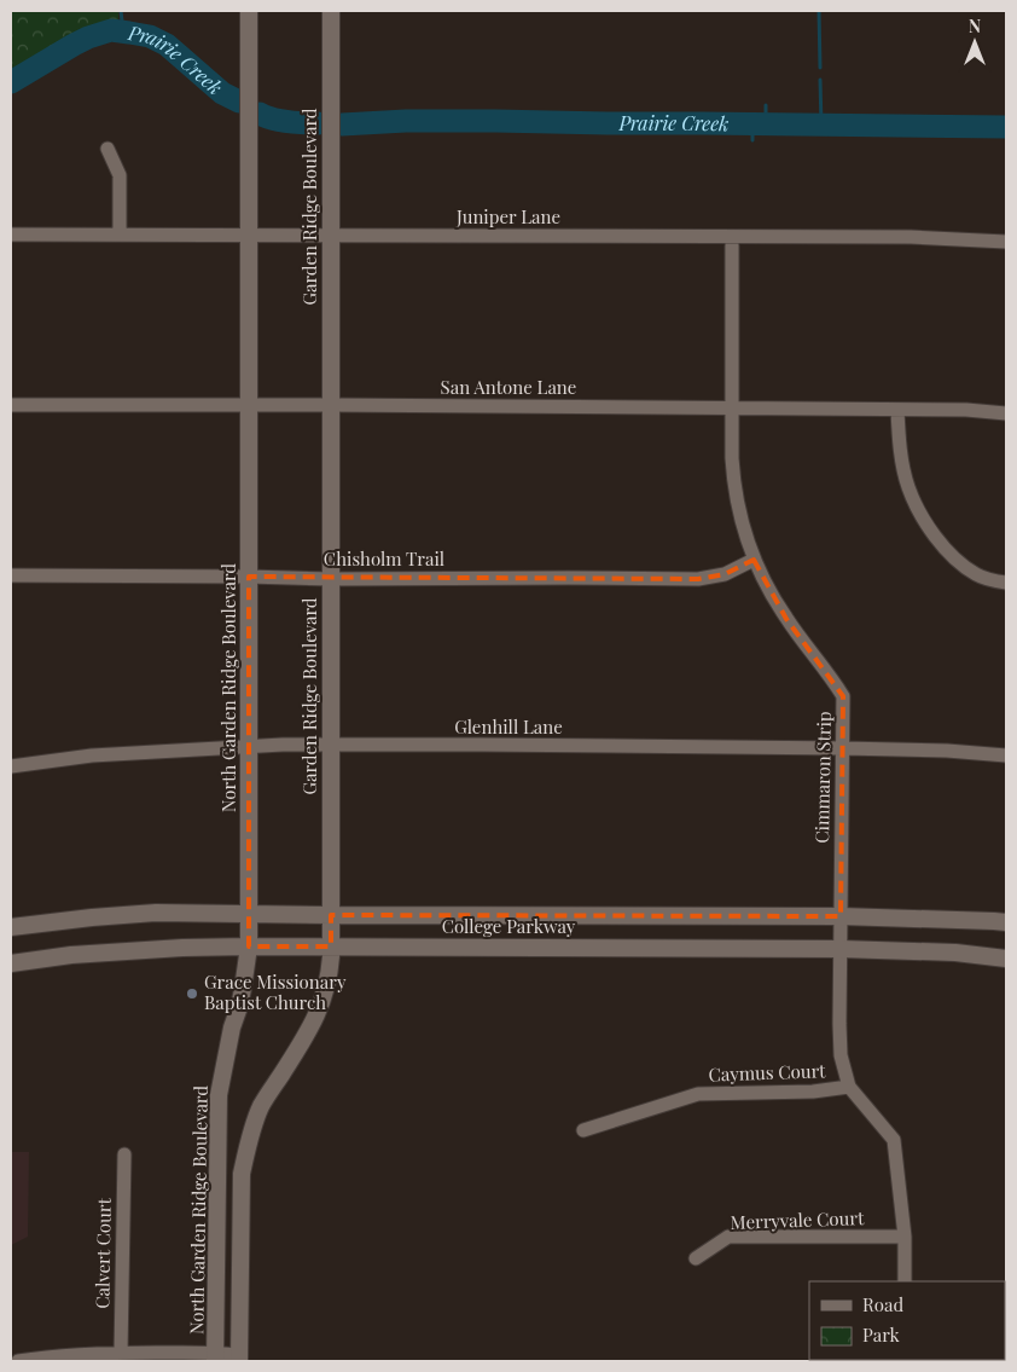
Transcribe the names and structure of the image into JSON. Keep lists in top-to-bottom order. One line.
{"streets":{"main road":["Garden Ridge Boulevard","North Garden Ridge Boulevard","College Parkway"],"street":["Juniper Lane","San Antone Lane","Chisholm Trail","Glenhill Lane","Cimmaron Strip","Caymus Court","Merryvale Court","Calvert Court"]},"crossings":[["Garden Ridge Boulevard","Juniper Lane"],["Garden Ridge Boulevard","San Antone Lane"],["Garden Ridge Boulevard","Chisholm Trail"],["Garden Ridge Boulevard","Glenhill Lane"],["Garden Ridge Boulevard","College Parkway"],["Juniper Lane","North Garden Ridge Boulevard"],["Juniper Lane","Cimmaron Strip"],["San Antone Lane","North Garden Ridge Boulevard"],["San Antone Lane","Cimmaron Strip"],["Chisholm Trail","North Garden Ridge Boulevard"],["Chisholm Trail","Cimmaron Strip"],["North Garden Ridge Boulevard","Glenhill Lane"],["North Garden Ridge Boulevard","College Parkway"],["Glenhill Lane","Cimmaron Strip"],["Cimmaron Strip","College Parkway"],["Cimmaron Strip","Caymus Court"]],"water":["Prairie Creek"],"places":["Grace Missionary Baptist Church"],"legend":["Road","Park"],"north":"top"}
